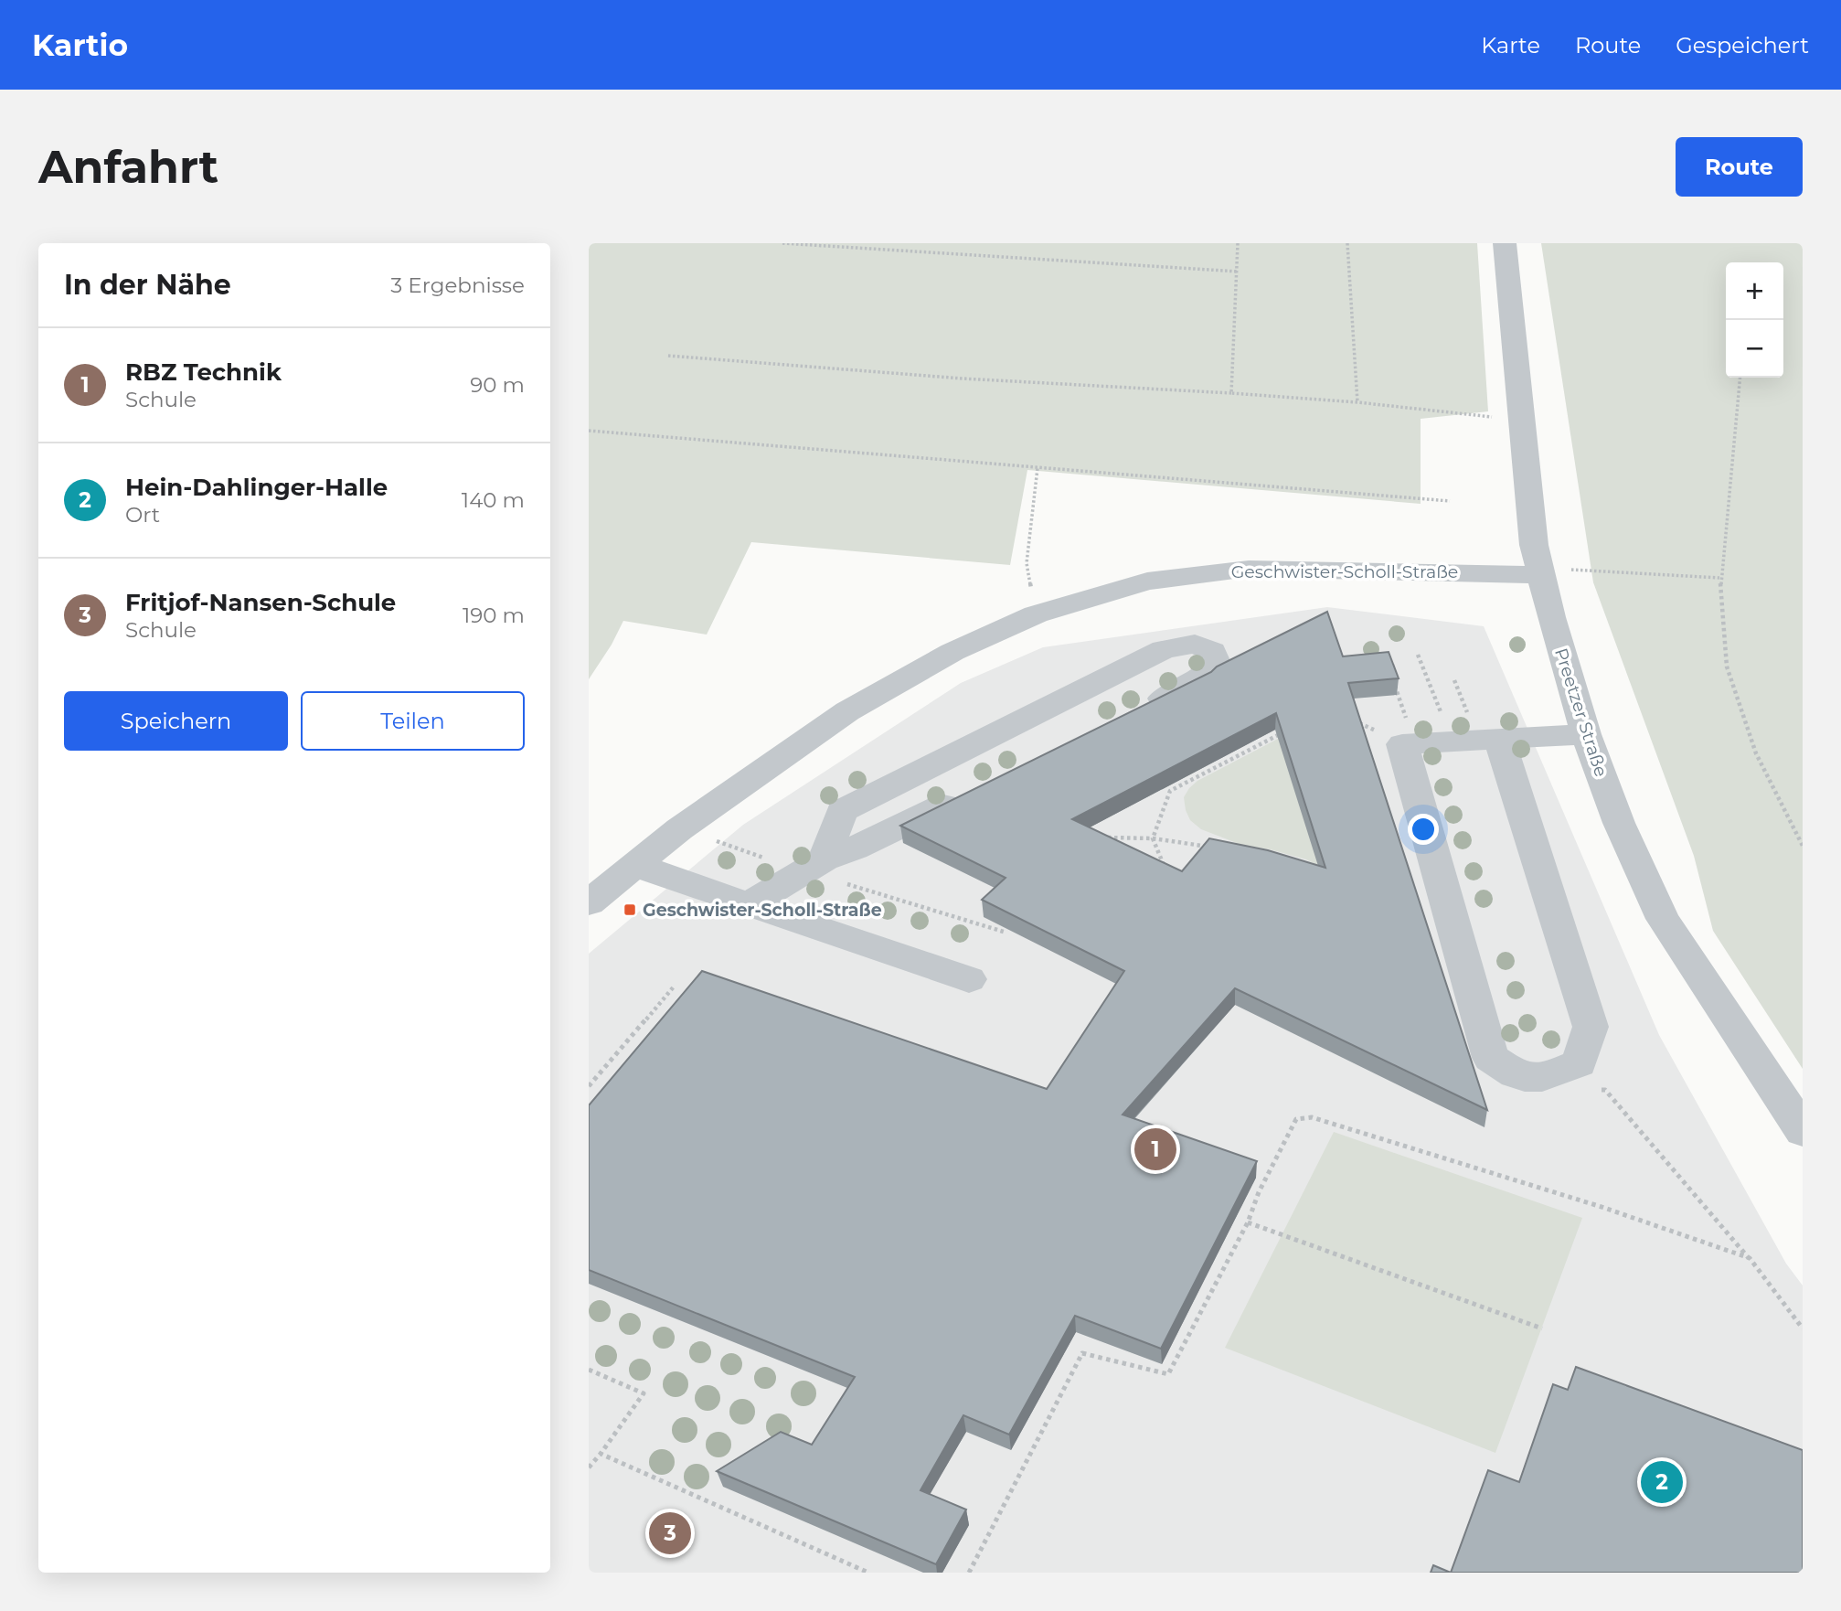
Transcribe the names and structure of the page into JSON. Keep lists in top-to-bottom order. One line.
{"streets":{"street":["Geschwister-Scholl-Straße","Preetzer Straße"]},"crossings":[["Geschwister-Scholl-Straße","Preetzer Straße"]],"places":{"transit":["Geschwister-Scholl-Straße"]},"page":{"header":"Kartio","nav":["Karte","Route","Gespeichert"],"buttons":["Route",["Speichern","Teilen"]],"title":"Anfahrt","heading":["In der Nähe","3 Ergebnisse"],"map_buttons":["+","−"],"list":[{"mark":"1","name":"RBZ Technik","note":"Schule","value":"90 m"},{"mark":"2","name":"Hein-Dahlinger-Halle","note":"Ort","value":"140 m"},{"mark":"3","name":"Fritjof-Nansen-Schule","note":"Schule","value":"190 m"}],"pins":["1","2","3"]}}
